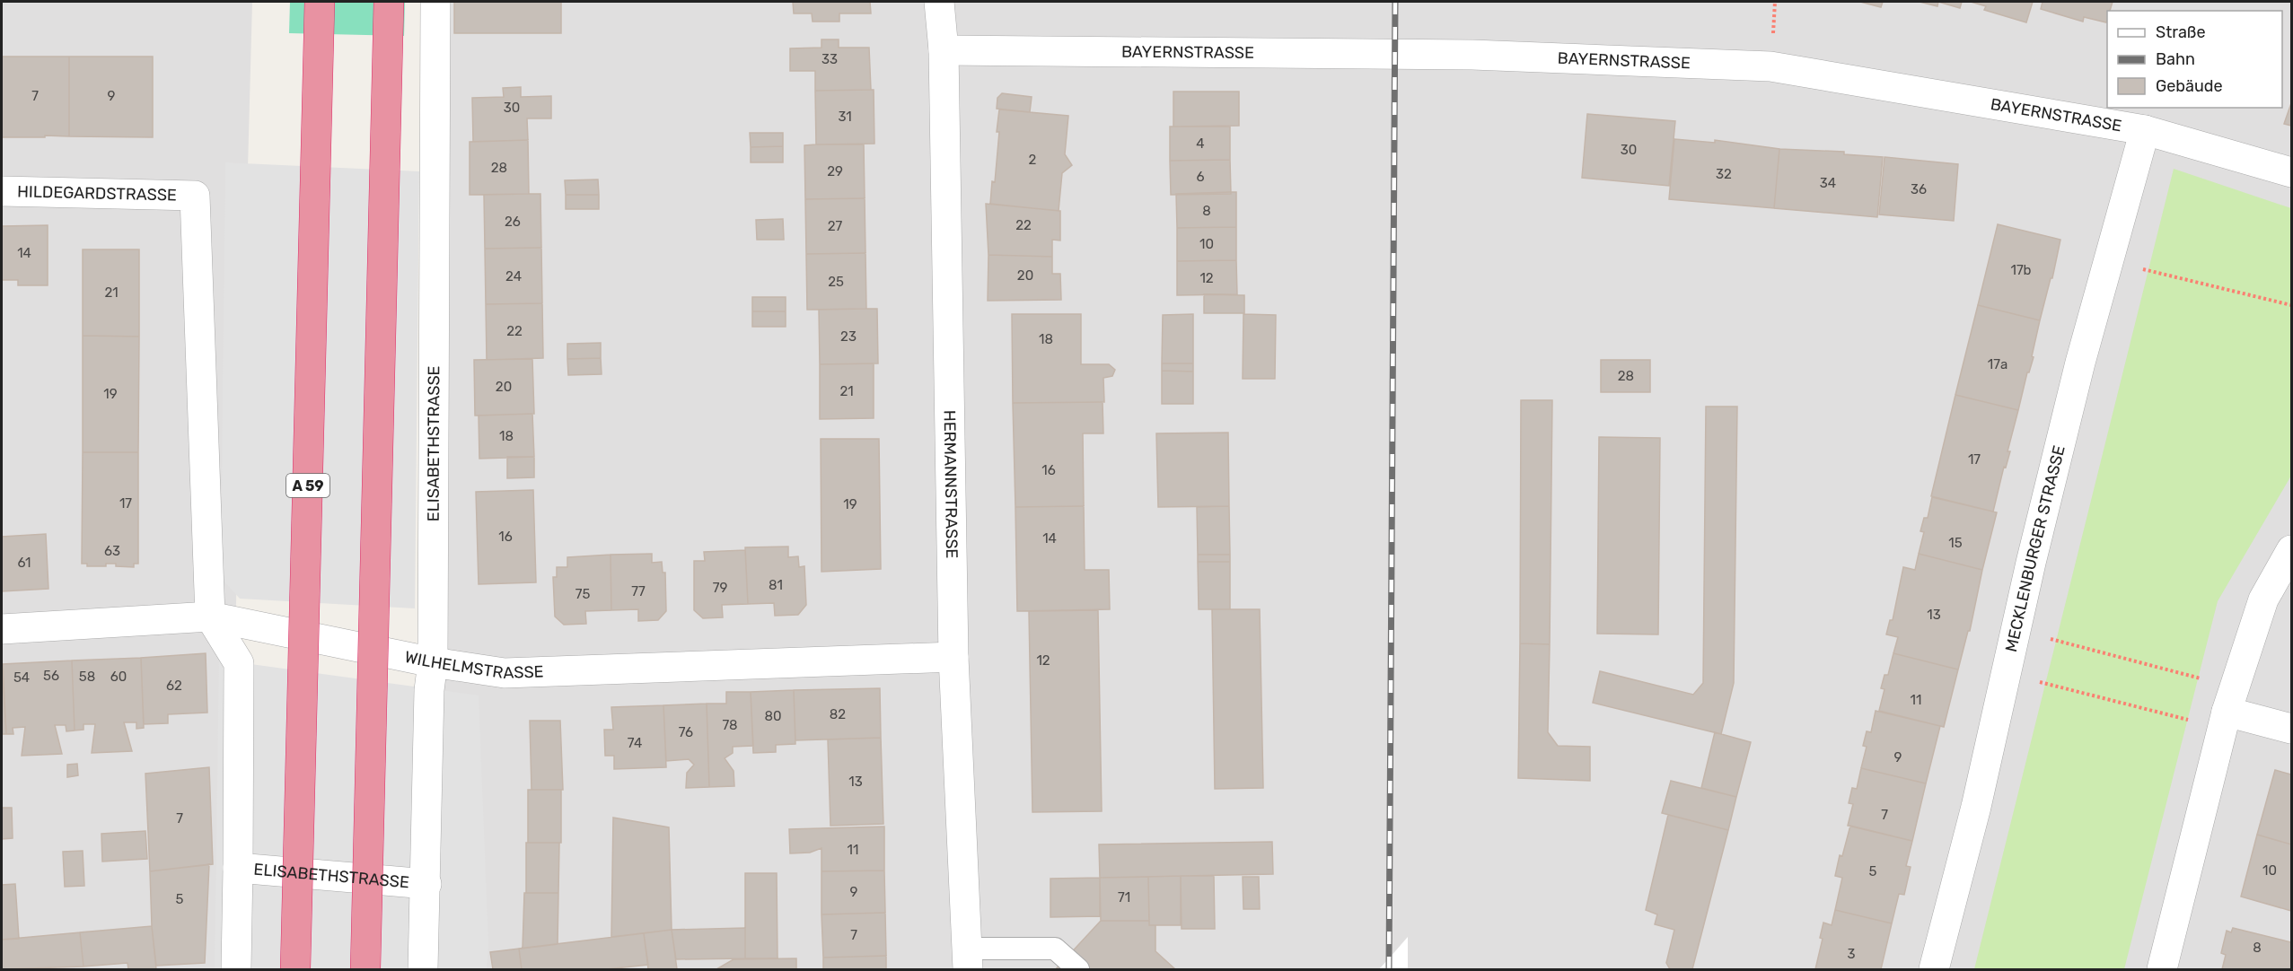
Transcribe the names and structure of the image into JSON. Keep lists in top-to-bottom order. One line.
{"streets":{"highway":["A 59"],"street":["BAYERNSTRASSE","HILDEGARDSTRASSE","ELISABETHSTRASSE","HERMANNSTRASSE","MECKLENBURGER STRASSE","WILHELMSTRASSE"]},"crossings":[["BAYERNSTRASSE","HERMANNSTRASSE"],["BAYERNSTRASSE","MECKLENBURGER STRASSE"],["HILDEGARDSTRASSE","ELISABETHSTRASSE"],["ELISABETHSTRASSE","WILHELMSTRASSE"],["HERMANNSTRASSE","WILHELMSTRASSE"]],"house_numbers":["33","7","9","30","31","4","30","2","28","29","32","6","34","36","8","26","22","27","10","14","17b","20","24","12","25","21","22","23","18","17a","28","20","21","19","18","17","16","17","19","16","14","15","63","61","81","79","77","75","13","12","56","58","60","54","62","11","82","80","78","76","74","9","13","7","7","11","10","5","9","71","5","7","8","3"],"legend":["Straße","Bahn","Gebäude"]}
